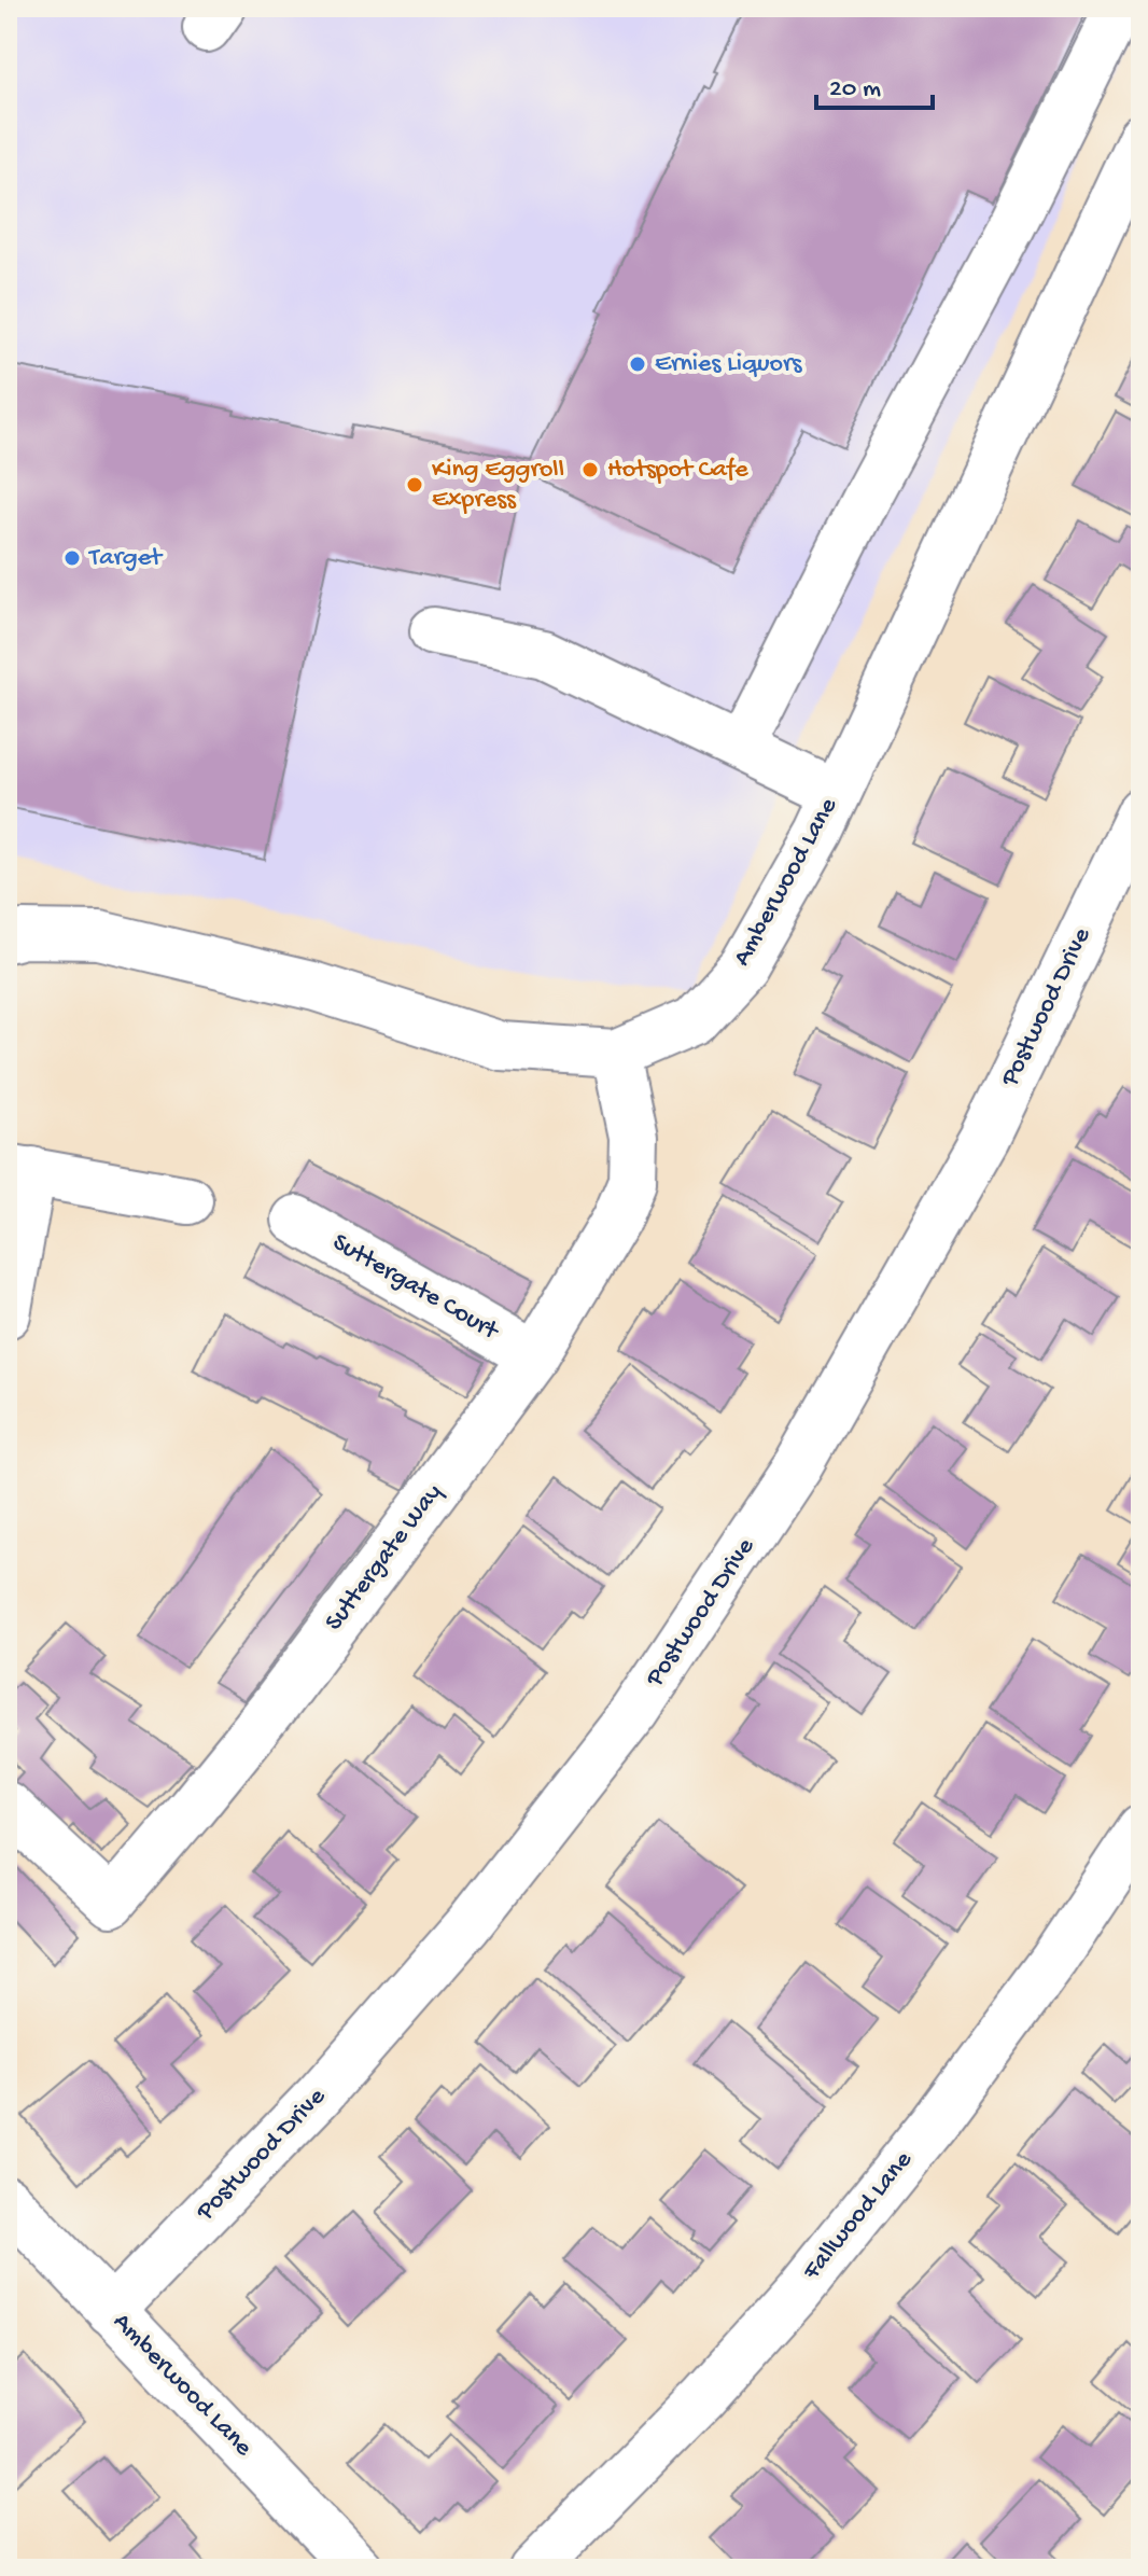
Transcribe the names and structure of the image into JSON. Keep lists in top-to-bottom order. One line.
{"streets":{"street":["Amberwood Lane","Postwood Drive","Suttergate Court","Suttergate Way","Fallwood Lane"]},"crossings":[["Amberwood Lane","Postwood Drive"],["Amberwood Lane","Suttergate Way"],["Suttergate Court","Suttergate Way"]],"places":["Ernies Liquors","Hotspot Cafe","King Eggroll Express","Target"],"scale_bar":"20 m"}
